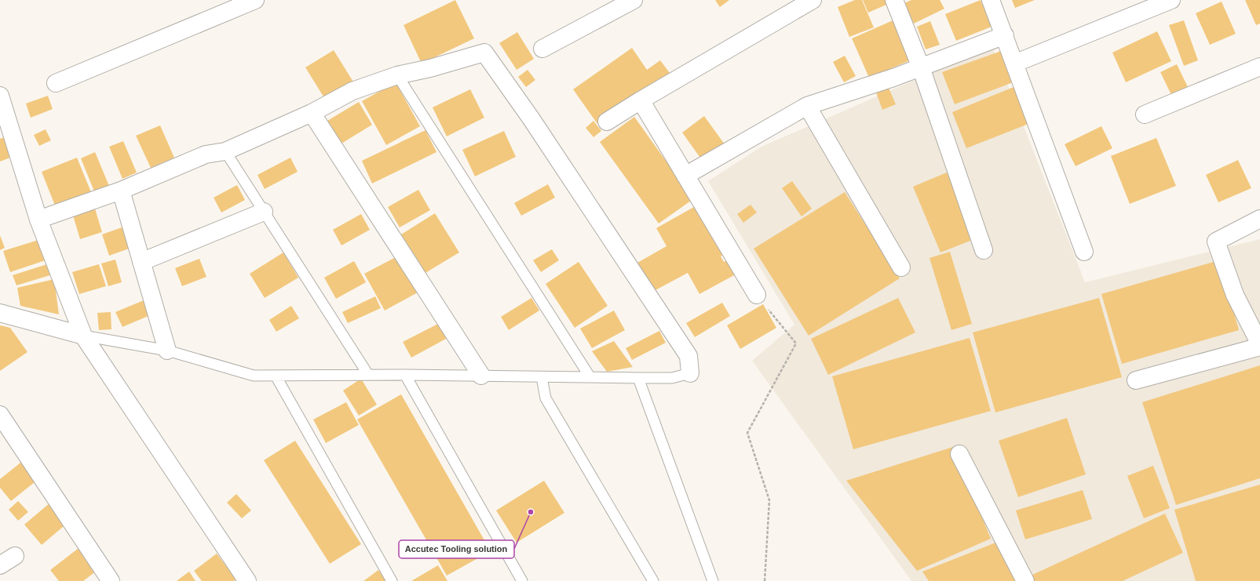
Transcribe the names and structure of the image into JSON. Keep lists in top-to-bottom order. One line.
{"places":["Accutec Tooling solution"]}
